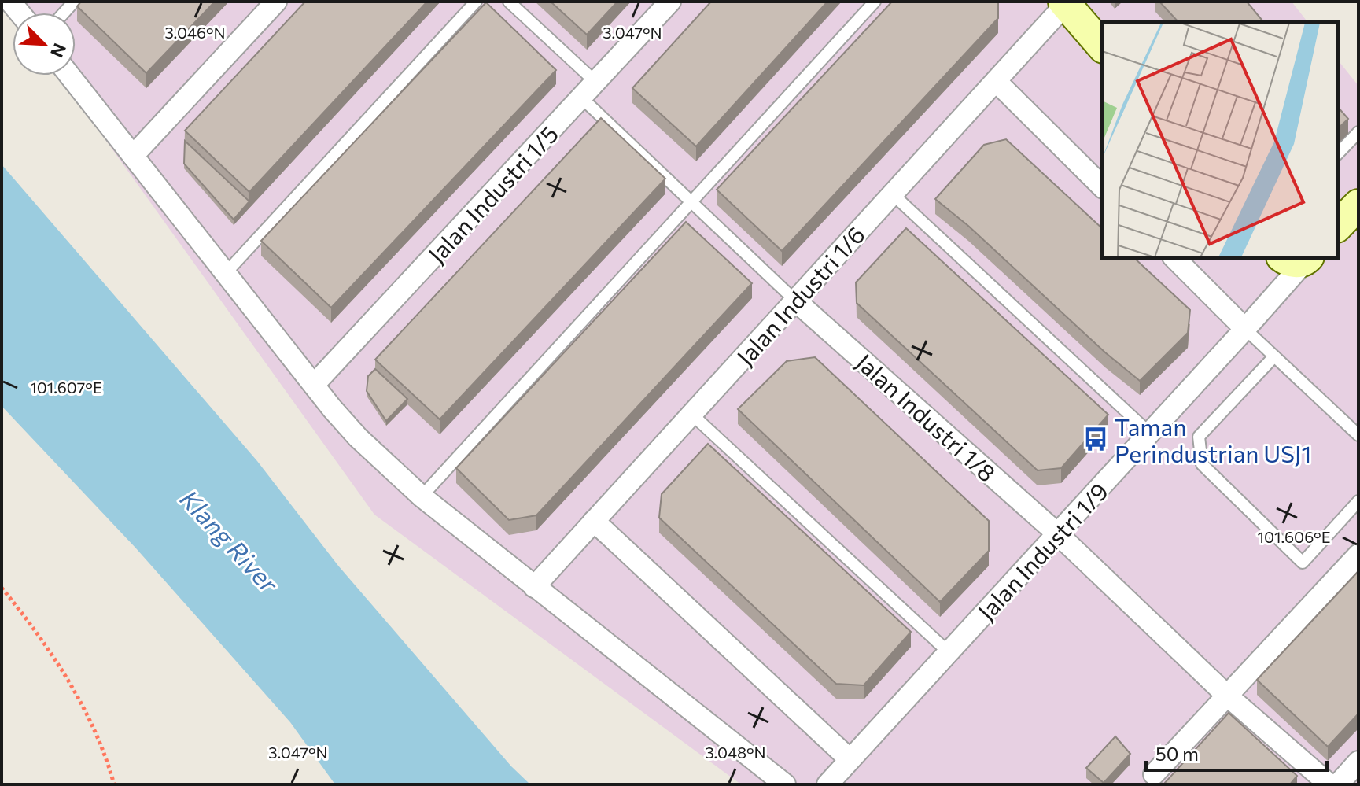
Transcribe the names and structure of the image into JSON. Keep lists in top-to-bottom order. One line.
{"streets":{"street":["Jalan Industri 1/5","Jalan Industri 1/6","Jalan Industri 1/8","Jalan Industri 1/9"]},"crossings":[["Jalan Industri 1/6","Jalan Industri 1/8"],["Jalan Industri 1/8","Jalan Industri 1/9"]],"water":["Klang River"],"places":{"bus stop":["Taman Perindustrian USJ1"]},"scale_bar":"50 m","north":"bottom right","coordinates":["3.046°N","3.047°N","101.607°E","101.606°E","3.048°N"]}
